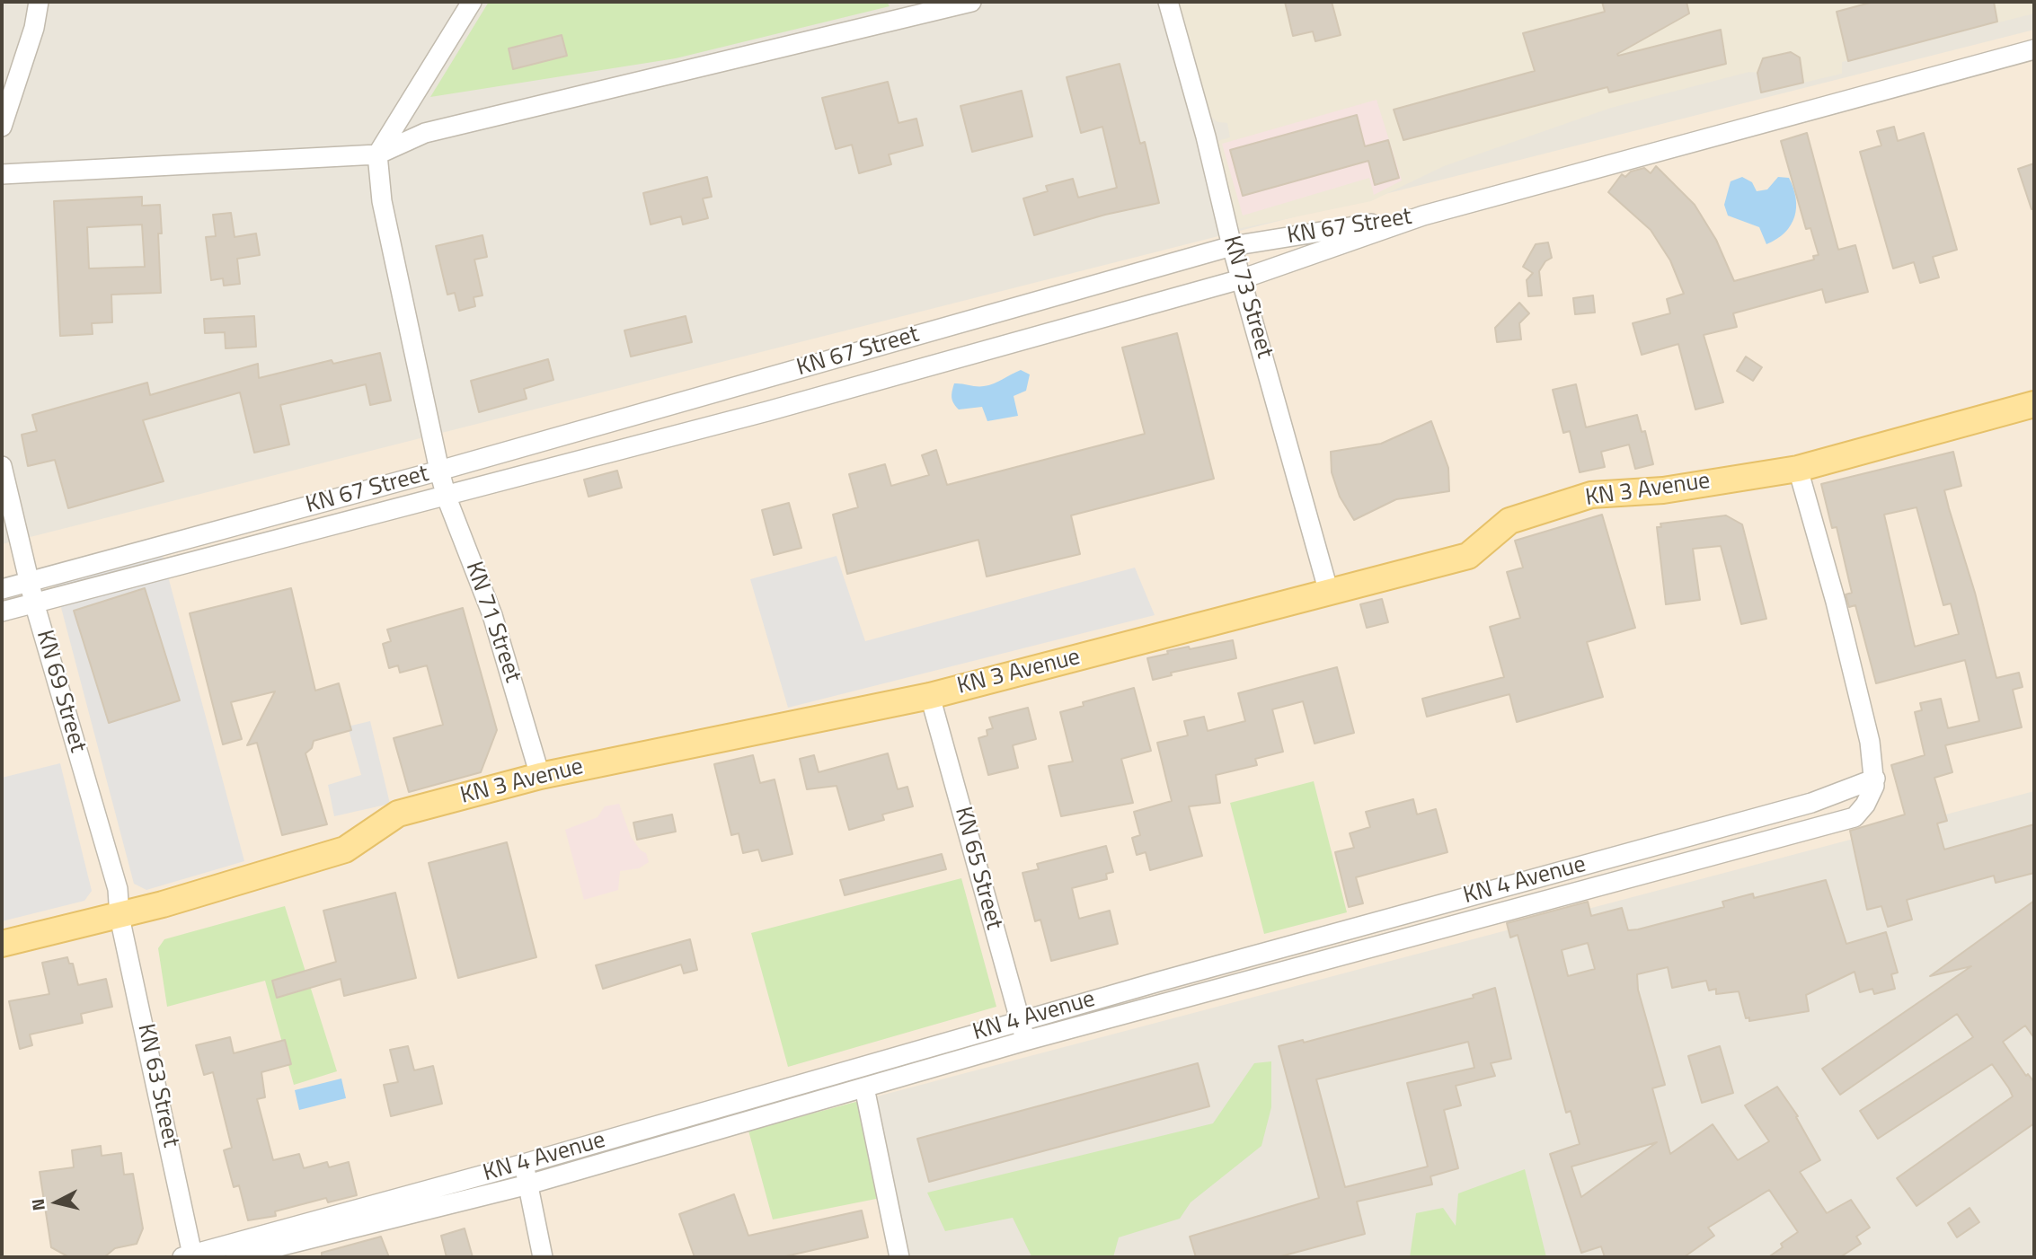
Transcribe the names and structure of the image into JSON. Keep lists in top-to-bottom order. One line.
{"streets":{"main road":["KN 3 Avenue"],"street":["KN 67 Street","KN 73 Street","KN 71 Street","KN 69 Street","KN 65 Street","KN 4 Avenue","KN 63 Street"]},"crossings":[["KN 67 Street","KN 73 Street"],["KN 67 Street","KN 71 Street"],["KN 67 Street","KN 69 Street"],["KN 73 Street","KN 3 Avenue"],["KN 3 Avenue","KN 71 Street"],["KN 3 Avenue","KN 69 Street"],["KN 3 Avenue","KN 65 Street"],["KN 3 Avenue","KN 63 Street"],["KN 69 Street","KN 63 Street"],["KN 65 Street","KN 4 Avenue"],["KN 4 Avenue","KN 63 Street"]],"north":"left"}
